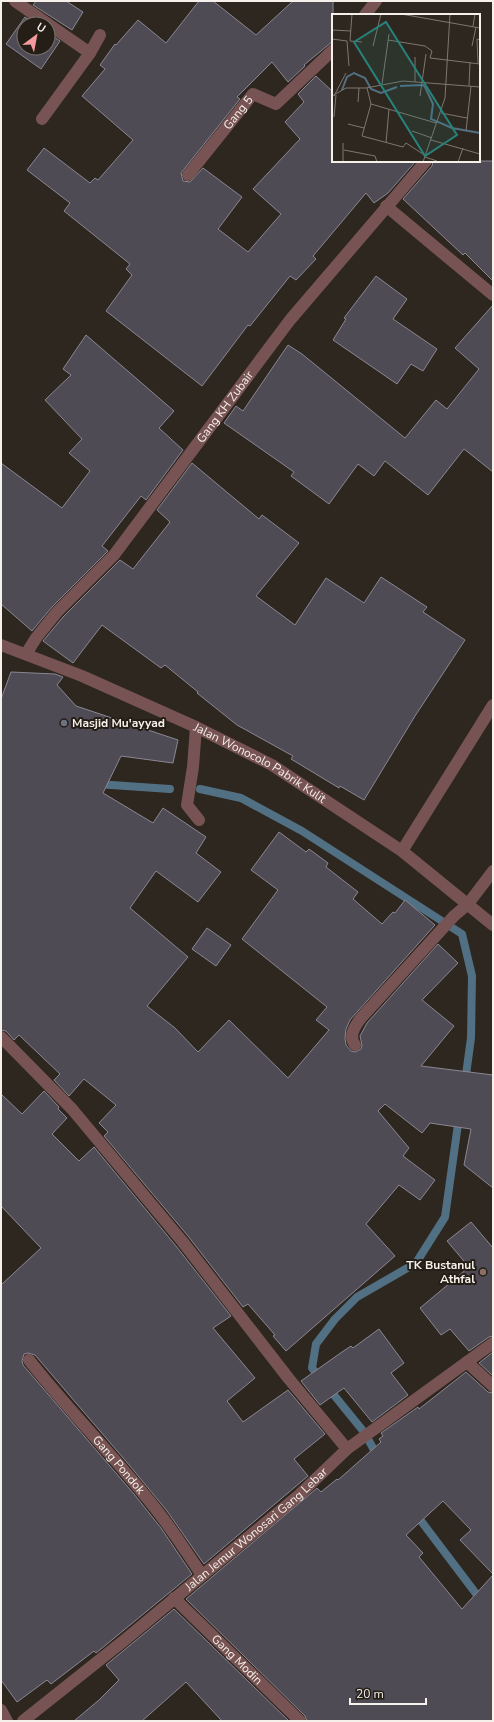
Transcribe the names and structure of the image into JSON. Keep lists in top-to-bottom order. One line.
{"streets":{"street":["Gang 5","Gang KH Zubair","Jalan Wonocolo Pabrik Kulit","Gang Pondok","Jalan Jemur Wonosari Gang Lebar","Gang Modin"]},"crossings":[["Gang KH Zubair","Jalan Wonocolo Pabrik Kulit"],["Gang Pondok","Jalan Jemur Wonosari Gang Lebar"],["Jalan Jemur Wonosari Gang Lebar","Gang Modin"]],"places":["Masjid Mu'ayyad","TK Bustanul Athfal"],"scale_bar":"20 m","north":"top right"}
